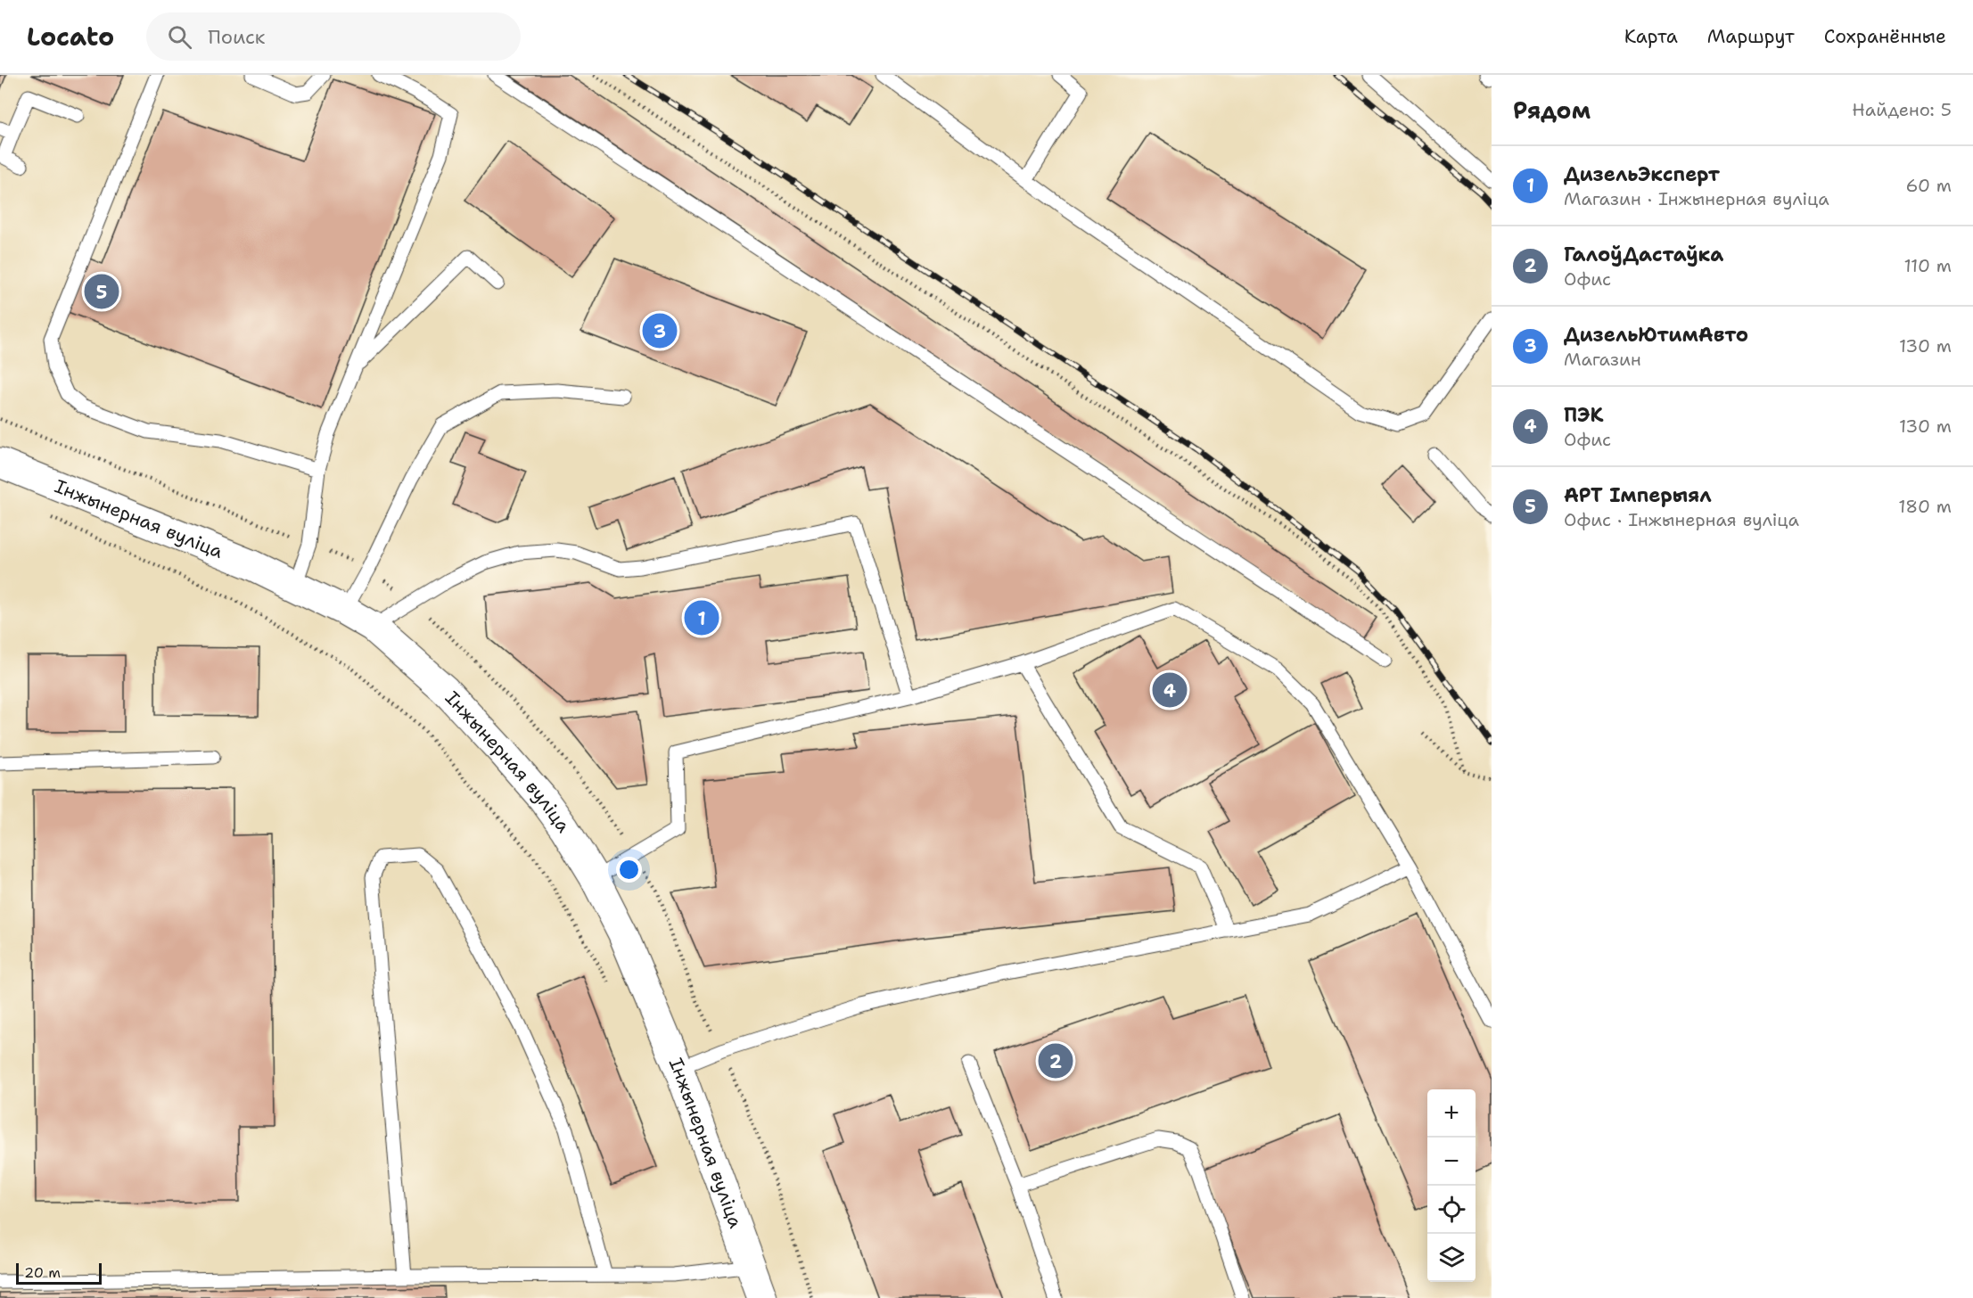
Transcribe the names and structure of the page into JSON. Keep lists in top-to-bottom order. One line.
{"streets":{"street":["Інжынерная вуліца"]},"scale_bar":"20 m","page":{"header":"Locato","search":"Поиск","nav":["Карта","Маршрут","Сохранённые"],"heading":["Рядом","Найдено: 5"],"list":[{"mark":"1","name":"ДизельЭксперт","note":"Магазин · Інжынерная вуліца","value":"60 m"},{"mark":"2","name":"ГалоўДастаўка","note":"Офис","value":"110 m"},{"mark":"3","name":"ДизельЮтимАвто","note":"Магазин","value":"130 m"},{"mark":"4","name":"ПЭК","note":"Офис","value":"130 m"},{"mark":"5","name":"АРТ Імперыял","note":"Офис · Інжынерная вуліца","value":"180 m"}],"pins":["5","3","1","4","2"],"map_buttons":["+","−"],"scale":"20 m"}}
